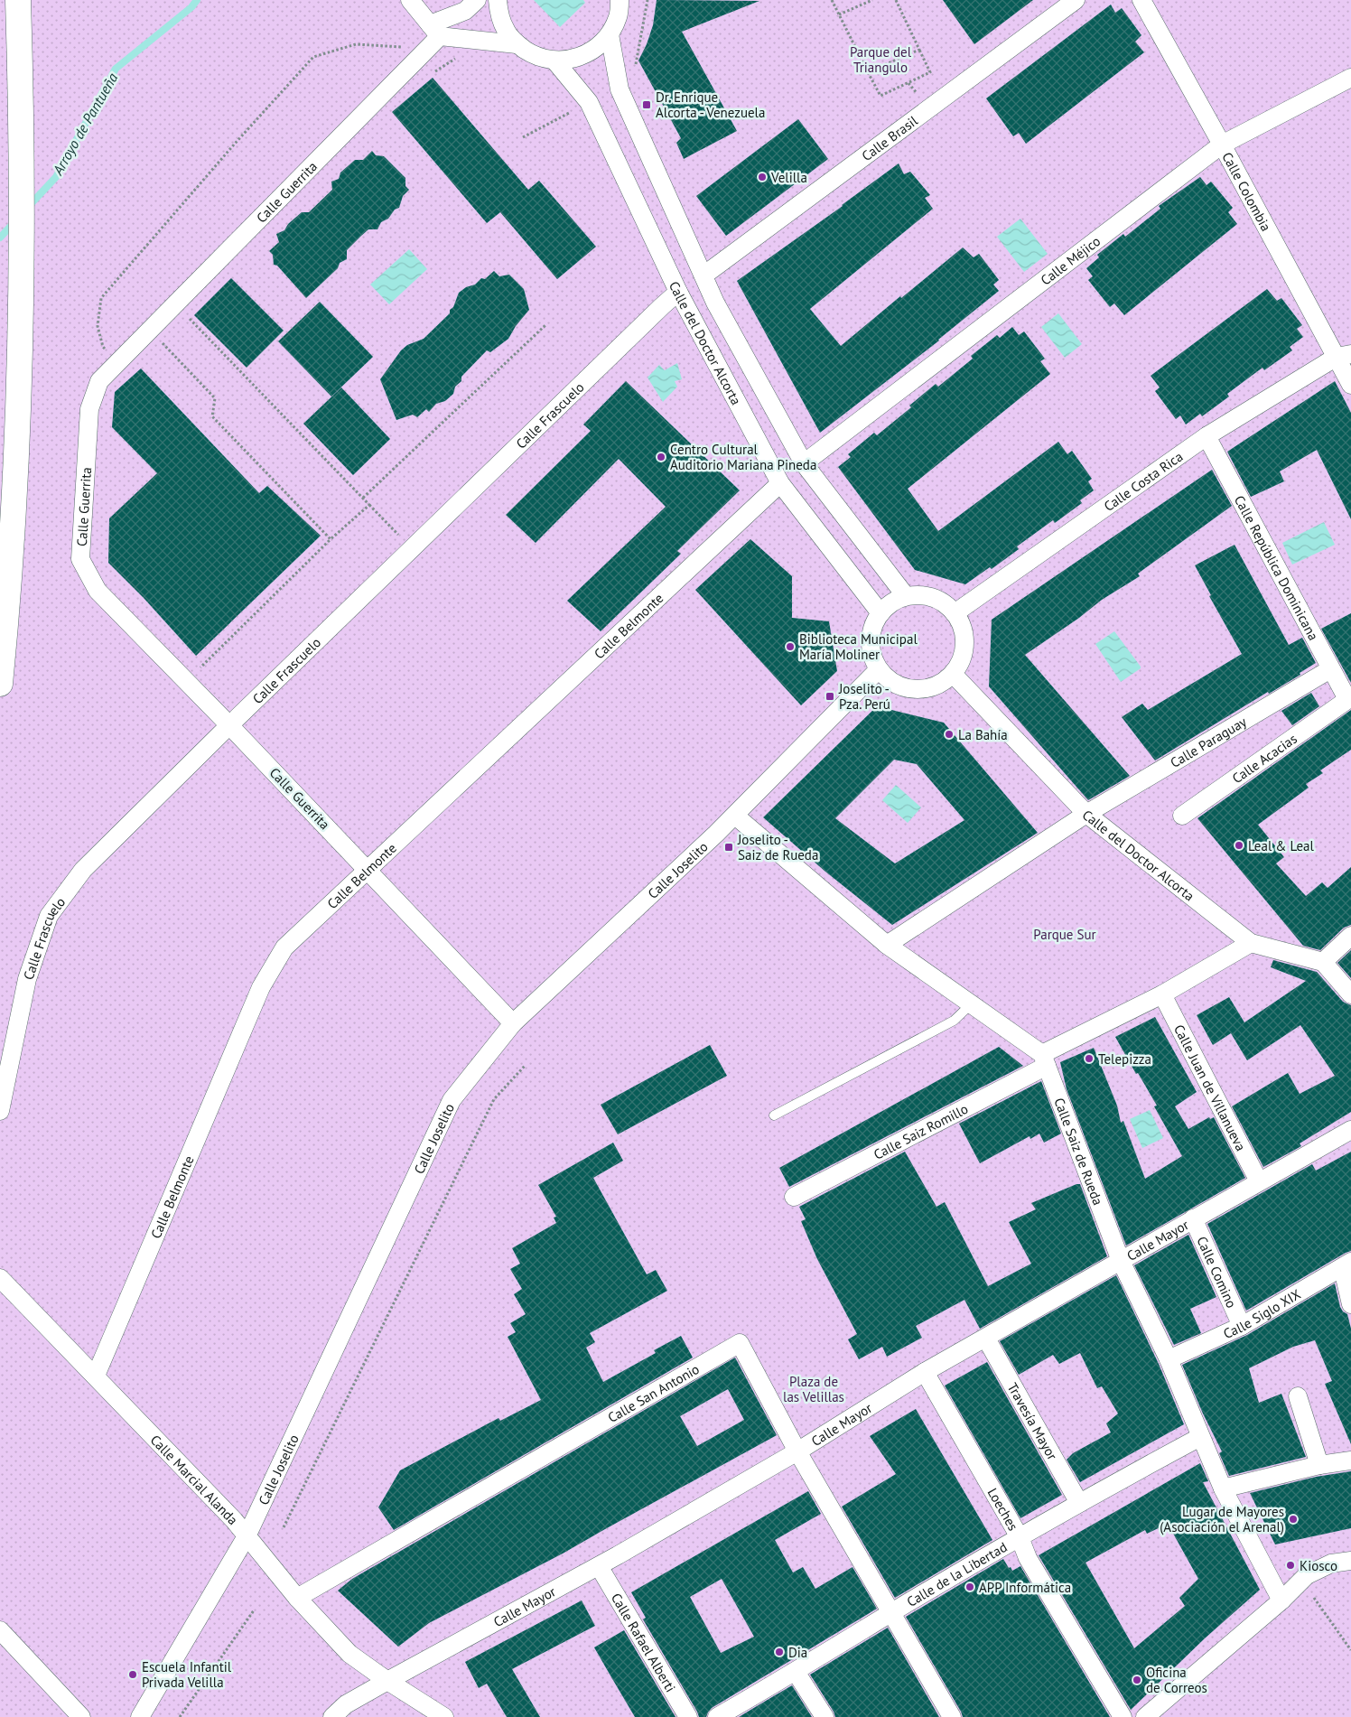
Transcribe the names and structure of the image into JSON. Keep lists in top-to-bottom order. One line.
{"streets":{"street":["Calle Brasil","Calle Guerrita","Calle Colombia","Calle Méjico","Calle del Doctor Alcorta","Calle Frascuelo","Calle Costa Rica","Calle República Dominicana","Calle Belmonte","Calle Paraguay","Calle Acacias","Calle Joselito","Calle Juan de Villanueva","Calle Saiz Romillo","Calle Saiz de Rueda","Calle Mayor","Calle Comino","Calle Siglo XIX","Calle San Antonio","Travesía Mayor","Calle Marcial Alanda","Loeches","Calle de la Libertad","Calle Rafael Alberti"]},"crossings":[["Calle Brasil","Calle del Doctor Alcorta"],["Calle Guerrita","Calle Frascuelo"],["Calle Guerrita","Calle Belmonte"],["Calle Guerrita","Calle Joselito"],["Calle Colombia","Calle Méjico"],["Calle Colombia","Calle Costa Rica"],["Calle Méjico","Calle del Doctor Alcorta"],["Calle del Doctor Alcorta","Calle Frascuelo"],["Calle del Doctor Alcorta","Calle Costa Rica"],["Calle del Doctor Alcorta","Calle Belmonte"],["Calle del Doctor Alcorta","Calle Paraguay"],["Calle del Doctor Alcorta","Calle Joselito"],["Calle del Doctor Alcorta","Calle Saiz Romillo"],["Calle Costa Rica","Calle República Dominicana"],["Calle Costa Rica","Calle Joselito"],["Calle República Dominicana","Calle Paraguay"],["Calle República Dominicana","Calle Acacias"],["Calle Belmonte","Calle Marcial Alanda"],["Calle Joselito","Calle Marcial Alanda"],["Calle Juan de Villanueva","Calle Saiz Romillo"],["Calle Juan de Villanueva","Calle Mayor"],["Calle Saiz Romillo","Calle Saiz de Rueda"],["Calle Saiz de Rueda","Calle Mayor"],["Calle Saiz de Rueda","Calle Siglo XIX"],["Calle Saiz de Rueda","Calle de la Libertad"],["Calle Mayor","Calle Comino"],["Calle Mayor","Calle San Antonio"],["Calle Mayor","Travesía Mayor"],["Calle Mayor","Calle Marcial Alanda"],["Calle Mayor","Loeches"],["Calle Mayor","Calle Rafael Alberti"],["Calle Comino","Calle Siglo XIX"],["Calle San Antonio","Calle Marcial Alanda"],["Calle San Antonio","Calle de la Libertad"],["Travesía Mayor","Calle de la Libertad"],["Loeches","Calle de la Libertad"]],"water":["Arroyo de Pantueña"],"parks":["Parque del Triangulo","Parque Sur","Plaza de las Velillas"],"places":{"transit":["Dr. Enrique Alcorta - Venezuela","Joselito - Pza. Perú","Joselito - Saiz de Rueda"],"other":["Velilla","Centro Cultural Auditorio Mariana Pineda","Biblioteca Municipal María Moliner","La Bahía","Leal & Leal","Telepizza","Lugar de Mayores (Asociación el Arenal)","Kiosco","APP Informática","Dia","Escuela Infantil Privada Velilla","Oficina de Correos"]}}
